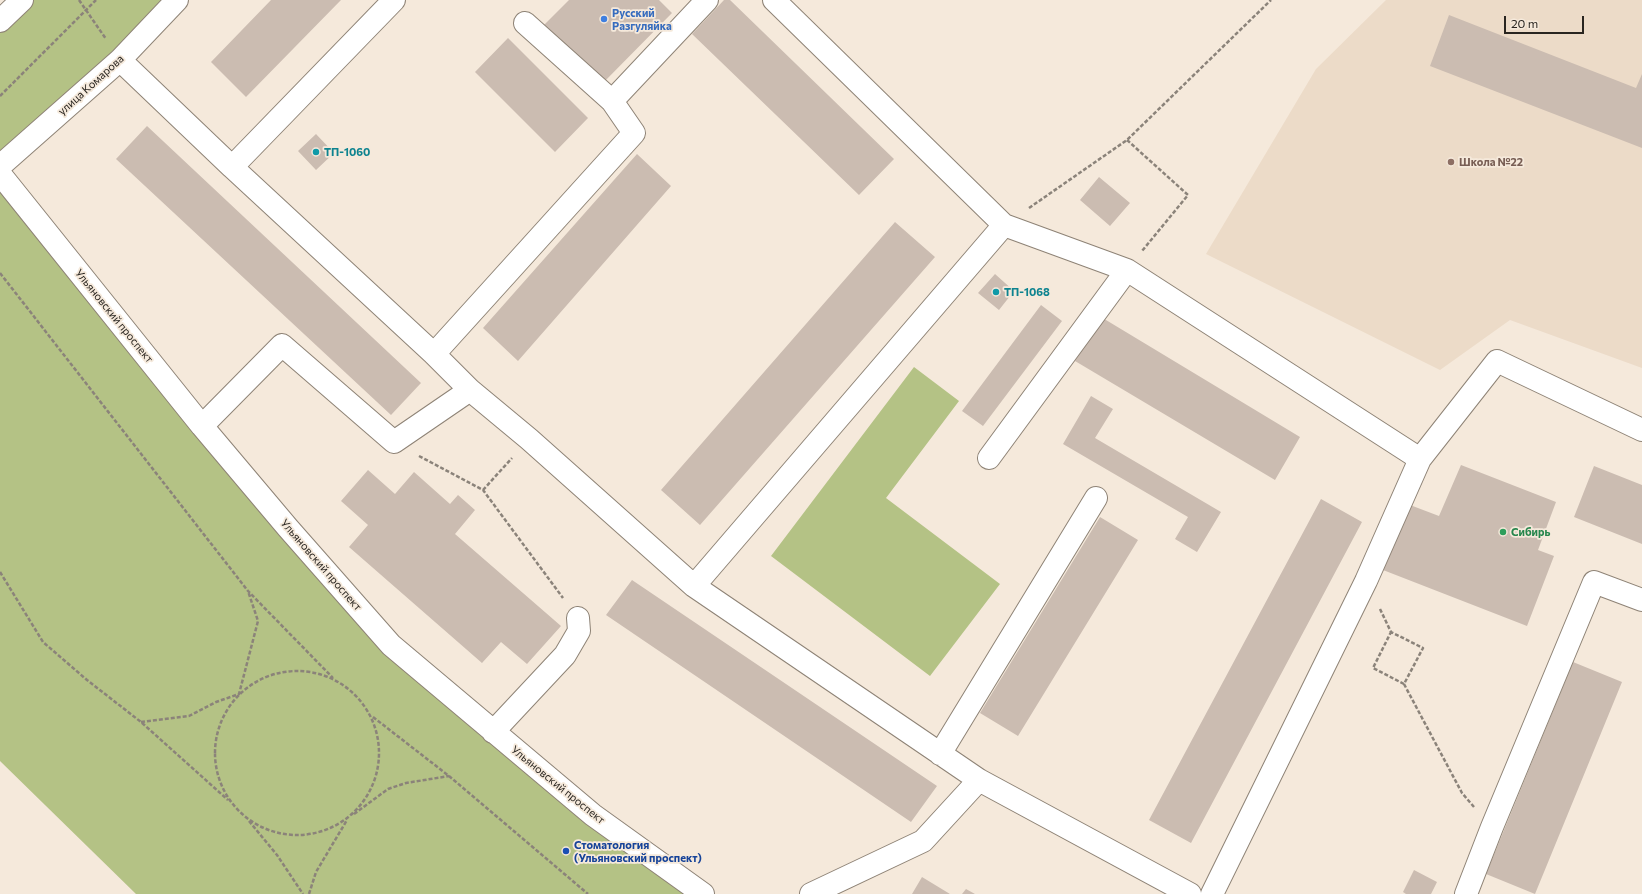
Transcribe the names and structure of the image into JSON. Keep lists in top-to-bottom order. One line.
{"streets":{"street":["улица Комарова","Ульяновский проспект"]},"places":["Русский Разгуляйка","ТП-1060","Школа №22","ТП-1068","Сибирь","Стоматология (Ульяновский проспект)"],"scale_bar":"20 m"}
